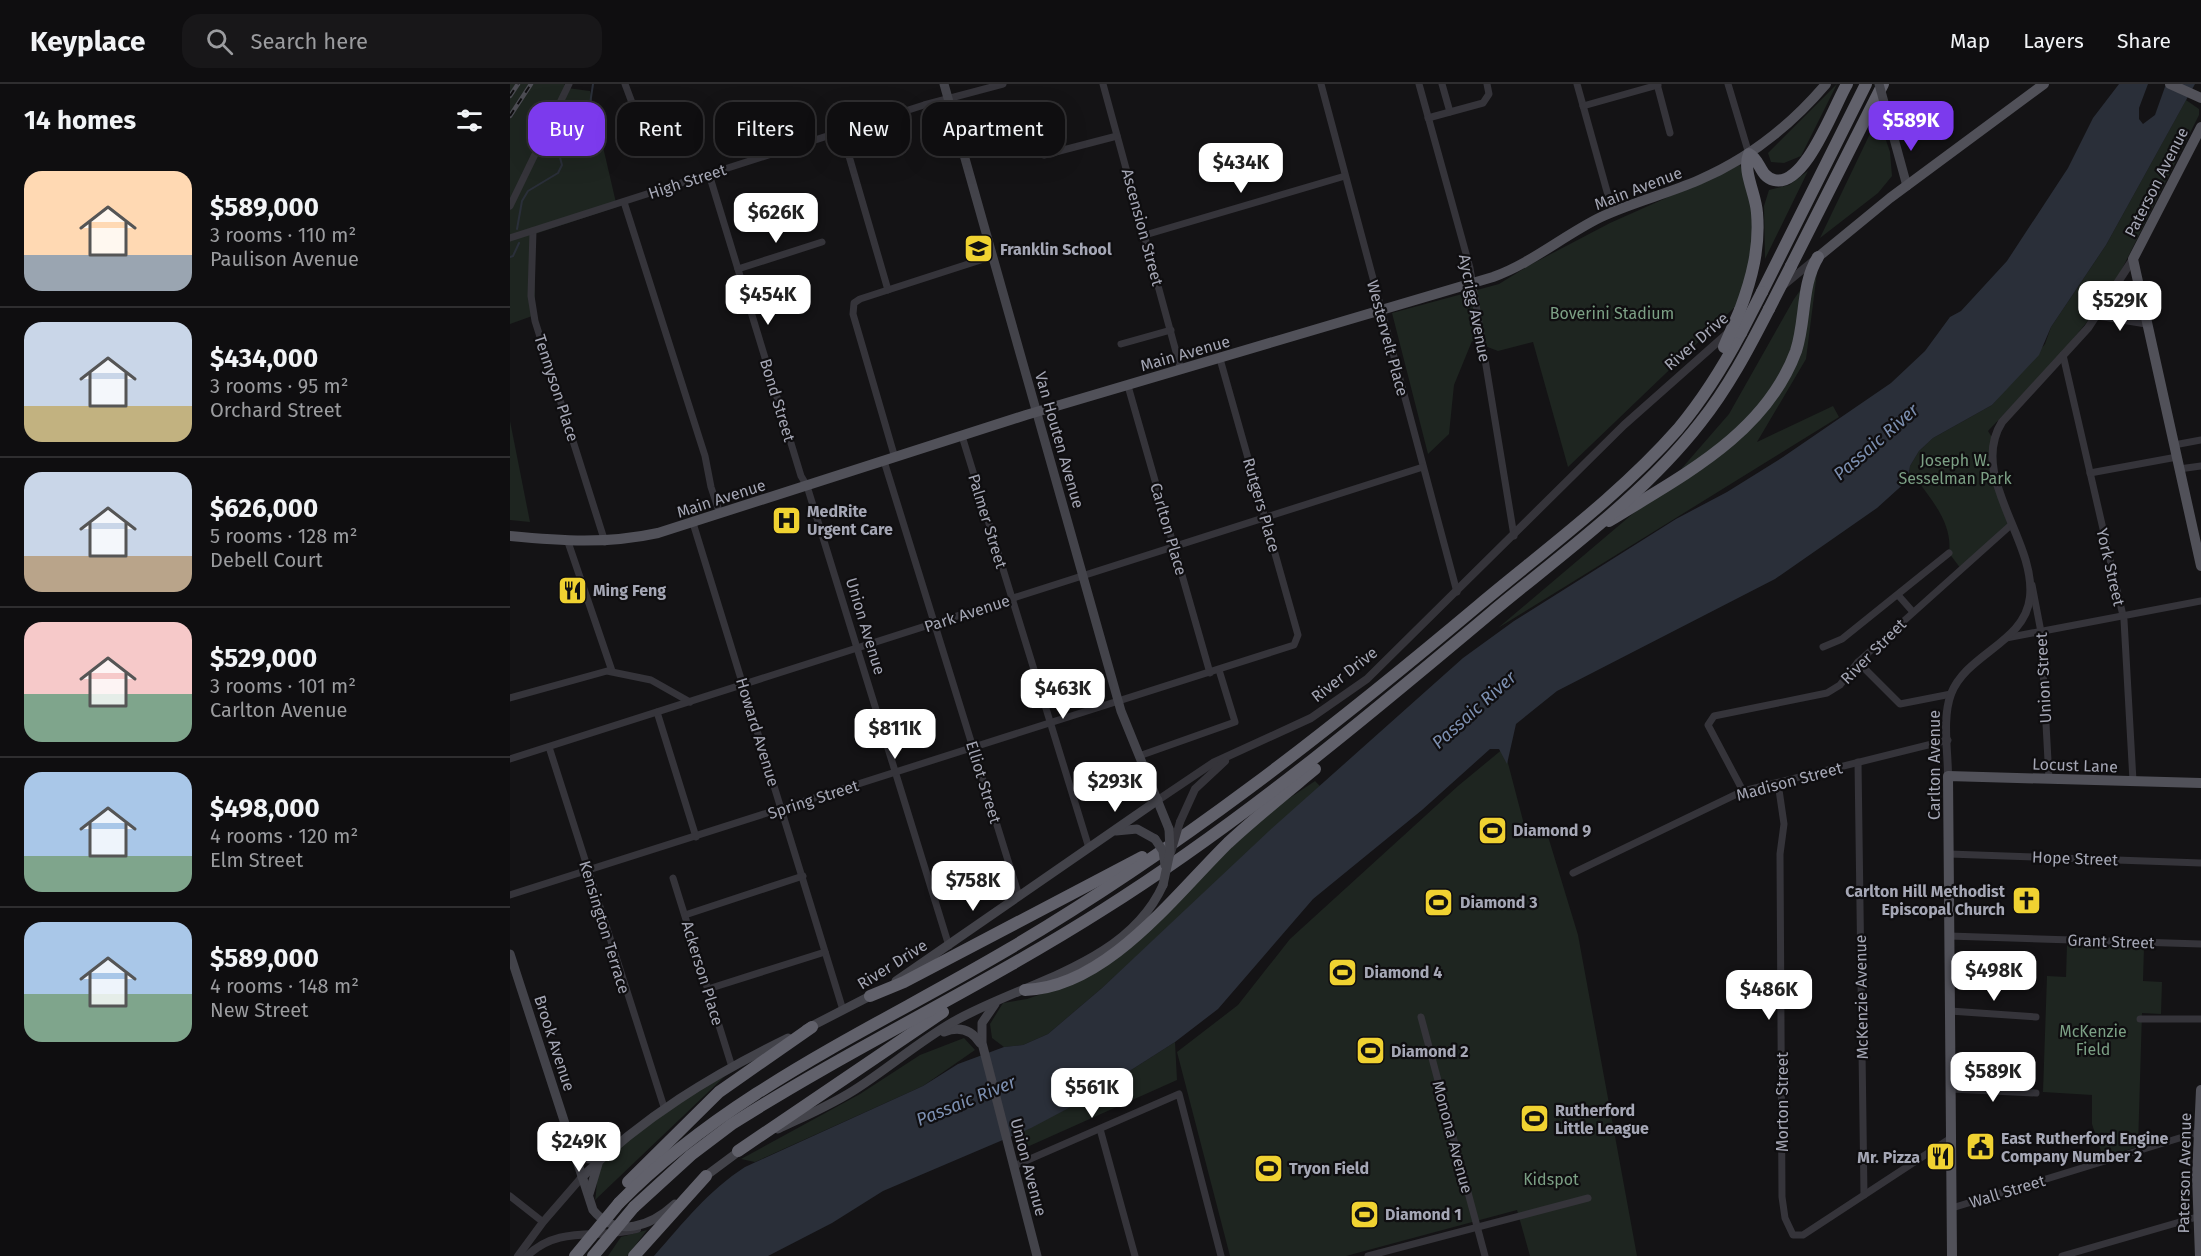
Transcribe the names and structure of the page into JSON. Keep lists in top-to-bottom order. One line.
{"streets":{"main road":["Paterson Avenue","Main Avenue","River Drive","Van Houten Avenue","Union Avenue","Carlton Avenue","Locust Lane","Brook Avenue"],"street":["High Street","Ascension Street","Aycrigg Avenue","Westervelt Place","Tennyson Place","Bond Street","Rutgers Place","Palmer Street","Carlton Place","York Street","Park Avenue","River Street","Union Street","Howard Avenue","Madison Street","Elliot Street","Spring Street","Hope Street","Kensington Terrace","Grant Street","Ackerson Place","McKenzie Avenue","Morton Street","Monona Avenue","Wall Street"]},"crossings":[["High Street","Tennyson Place"],["High Street","Bond Street"],["High Street","Van Houten Avenue"],["Paterson Avenue","Carlton Avenue"],["Paterson Avenue","Wall Street"],["Main Avenue","Ascension Street"],["Main Avenue","Aycrigg Avenue"],["Main Avenue","Westervelt Place"],["Main Avenue","Tennyson Place"],["Main Avenue","Bond Street"],["Main Avenue","Van Houten Avenue"],["Main Avenue","Rutgers Place"],["Main Avenue","Palmer Street"],["Main Avenue","Carlton Place"],["Main Avenue","Union Avenue"],["Main Avenue","Howard Avenue"],["Main Avenue","Elliot Street"],["Aycrigg Avenue","River Drive"],["Westervelt Place","River Drive"],["Westervelt Place","Park Avenue"],["River Drive","Van Houten Avenue"],["River Drive","Palmer Street"],["River Drive","Union Avenue"],["River Drive","Howard Avenue"],["River Drive","Elliot Street"],["River Drive","Kensington Terrace"],["River Drive","Ackerson Place"],["River Drive","Brook Avenue"],["Bond Street","Union Avenue"],["Van Houten Avenue","Park Avenue"],["Van Houten Avenue","Spring Street"],["Rutgers Place","Park Avenue"],["Rutgers Place","Spring Street"],["Palmer Street","Park Avenue"],["Palmer Street","Spring Street"],["Carlton Place","Park Avenue"],["Carlton Place","Spring Street"],["York Street","Carlton Avenue"],["York Street","Locust Lane"],["Park Avenue","Union Avenue"],["Park Avenue","Howard Avenue"],["Park Avenue","Elliot Street"],["Park Avenue","Kensington Terrace"],["Union Avenue","Spring Street"],["River Street","Carlton Avenue"],["River Street","Madison Street"],["Union Street","Carlton Avenue"],["Union Street","Locust Lane"],["Howard Avenue","Spring Street"],["Carlton Avenue","Locust Lane"],["Carlton Avenue","Madison Street"],["Carlton Avenue","Hope Street"],["Carlton Avenue","Grant Street"],["Carlton Avenue","Wall Street"],["Madison Street","McKenzie Avenue"],["Madison Street","Morton Street"],["Elliot Street","Spring Street"],["Spring Street","Kensington Terrace"],["McKenzie Avenue","Morton Street"]],"water":["Passaic River"],"parks":["Boverini Stadium","Joseph W. Sesselman Park","McKenzie Field","Kidspot"],"places":{"school or university":["Franklin School"],"hospital":["MedRite Urgent Care"],"restaurant":["Ming Feng","Mr. Pizza"],"sports":["Diamond 9","Diamond 3","Diamond 4","Diamond 2","Rutherford Little League","Tryon Field","Diamond 1"],"church":["Carlton Hill Methodist Episcopal Church"],"public building":["East Rutherford Engine Company Number 2"]},"page":{"header":"Keyplace","search":"Search here","nav":["Map","Layers","Share"],"heading":"14 homes","price":["$589K","$434K","$626K","$454K","$529K","$463K","$811K","$293K","$758K","$498K","$486K","$589K","$561K","$249K"],"chip":["Buy","Rent","Filters","New","Apartment"],"list":[{"name":"$589,000","note":"3 rooms · 110 m² · Paulison Avenue"},{"name":"$434,000","note":"3 rooms · 95 m² · Orchard Street"},{"name":"$626,000","note":"5 rooms · 128 m² · Debell Court"},{"name":"$529,000","note":"3 rooms · 101 m² · Carlton Avenue"},{"name":"$498,000","note":"4 rooms · 120 m² · Elm Street"},{"name":"$589,000","note":"4 rooms · 148 m² · New Street"}]}}
